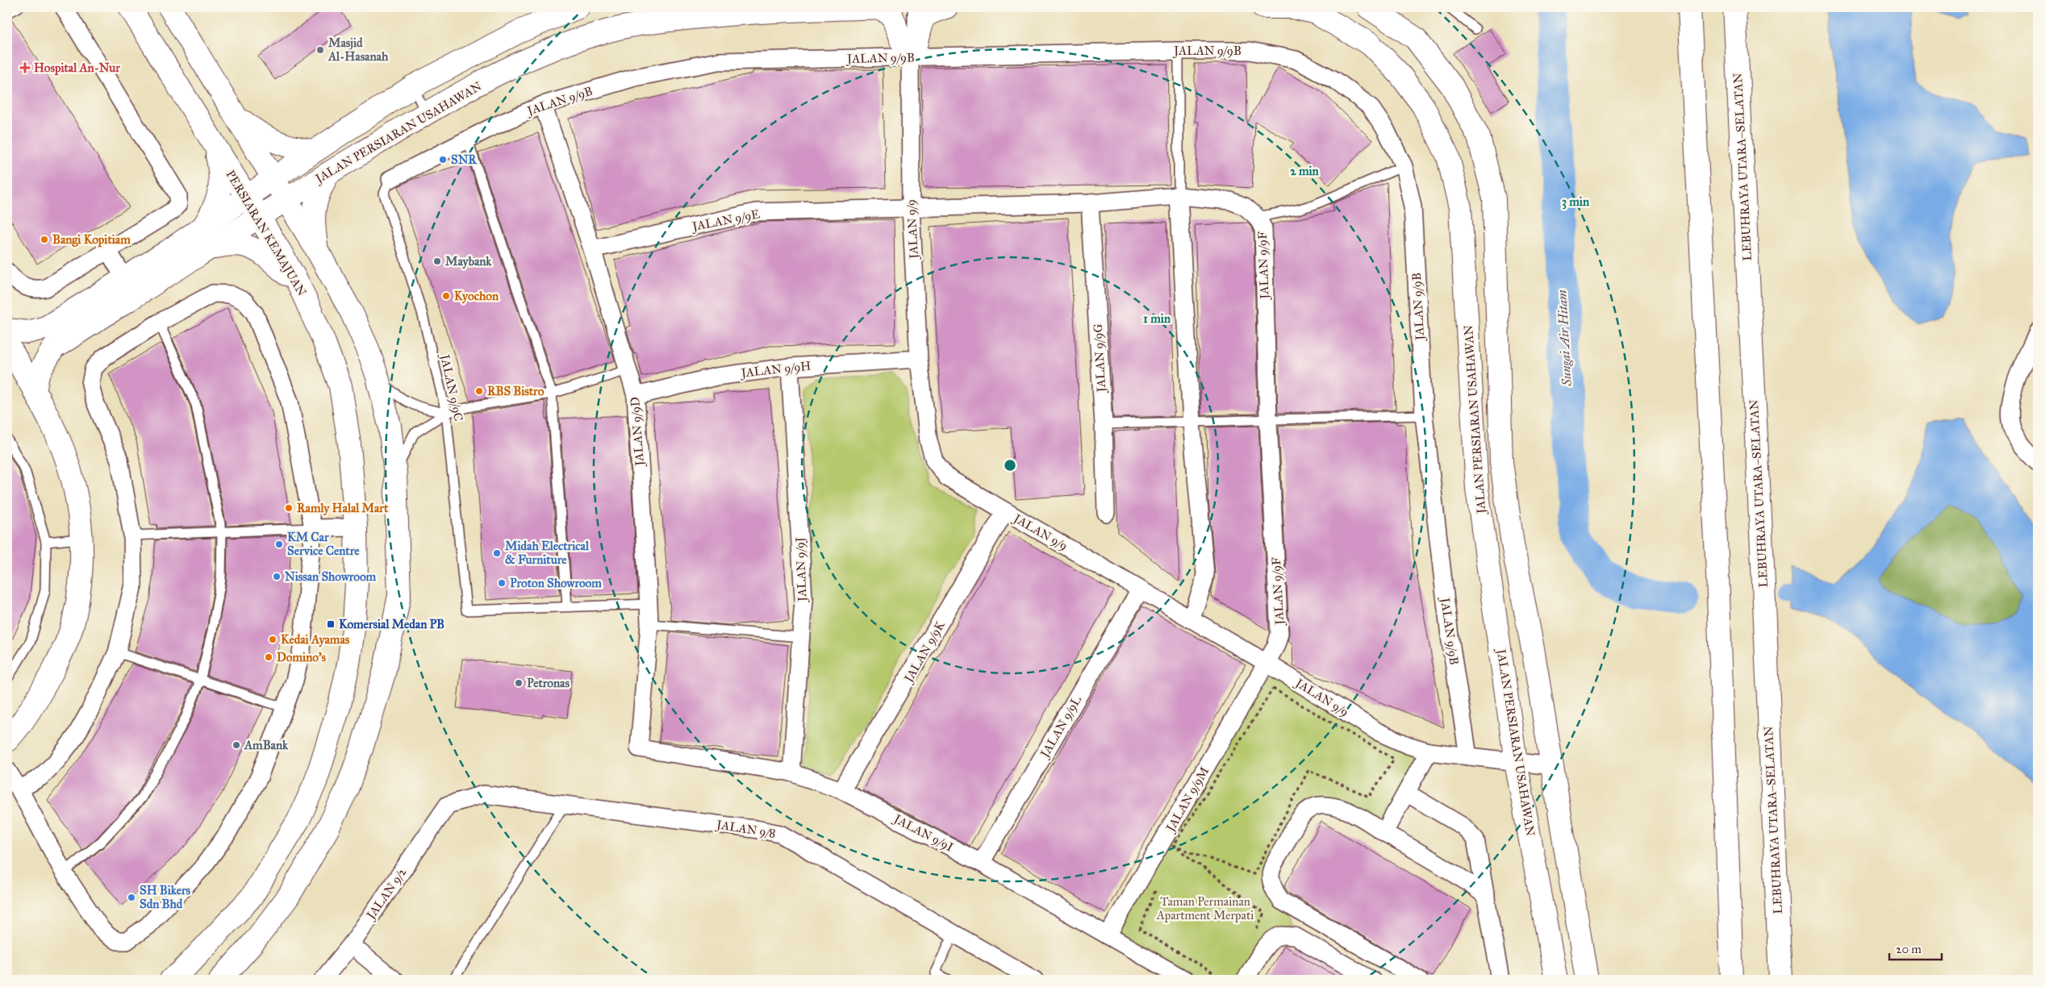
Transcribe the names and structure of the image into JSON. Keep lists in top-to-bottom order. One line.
{"streets":{"main road":["JALAN PERSIARAN USAHAWAN","LEBUHRAYA UTARA–SELATAN","PERSIARAN KEMAJUAN"],"street":["JALAN 9/9B","JALAN 9/9E","JALAN 9/9","JALAN 9/9F","JALAN 9/9G","JALAN 9/9H","JALAN 9/9D","JALAN 9/9J","JALAN 9/9K","JALAN 9/9L","JALAN 9/9M","JALAN 9/8","JALAN 9/9I","JALAN 9/2"],"lane":["JALAN 9/9C"]},"crossings":[["JALAN 9/9B","JALAN 9/9"],["JALAN 9/9B","JALAN 9/9C"],["JALAN 9/9B","JALAN 9/9D"],["JALAN PERSIARAN USAHAWAN","JALAN 9/9"],["JALAN PERSIARAN USAHAWAN","PERSIARAN KEMAJUAN"],["JALAN 9/9E","JALAN 9/9"],["JALAN 9/9E","JALAN 9/9F"],["JALAN 9/9E","JALAN 9/9D"],["JALAN 9/9","JALAN 9/9F"],["JALAN 9/9","JALAN 9/9H"],["JALAN 9/9","JALAN 9/9K"],["JALAN 9/9","JALAN 9/9L"],["JALAN 9/9","JALAN 9/9M"],["JALAN 9/9F","JALAN 9/9G"],["JALAN 9/9F","JALAN 9/9M"],["JALAN 9/9H","JALAN 9/9D"],["JALAN 9/9H","JALAN 9/9J"],["JALAN 9/9D","JALAN 9/9I"],["JALAN 9/9J","JALAN 9/9I"],["JALAN 9/9K","JALAN 9/9I"],["JALAN 9/9L","JALAN 9/9I"],["JALAN 9/9M","JALAN 9/9I"],["JALAN 9/8","JALAN 9/2"]],"water":["Sungai Air Hitam"],"parks":["Taman Permainan Apartment Merpati"],"places":{"other":["Masjid Al-Hasanah","SNR","Bangi Kopitiam","Maybank","Kyochon","RBS Bistro","Ramly Halal Mart","KM Car Service Centre","Midah Electrical & Furniture","Nissan Showroom","Proton Showroom","Kedai Ayamas","Domino's","Petronas","AmBank","SH Bikers Sdn Bhd"],"health":["Hospital An-Nur"],"transit":["Komersial Medan PB"]},"scale_bar":"20 m","rings":["2 min","3 min","1 min"]}
